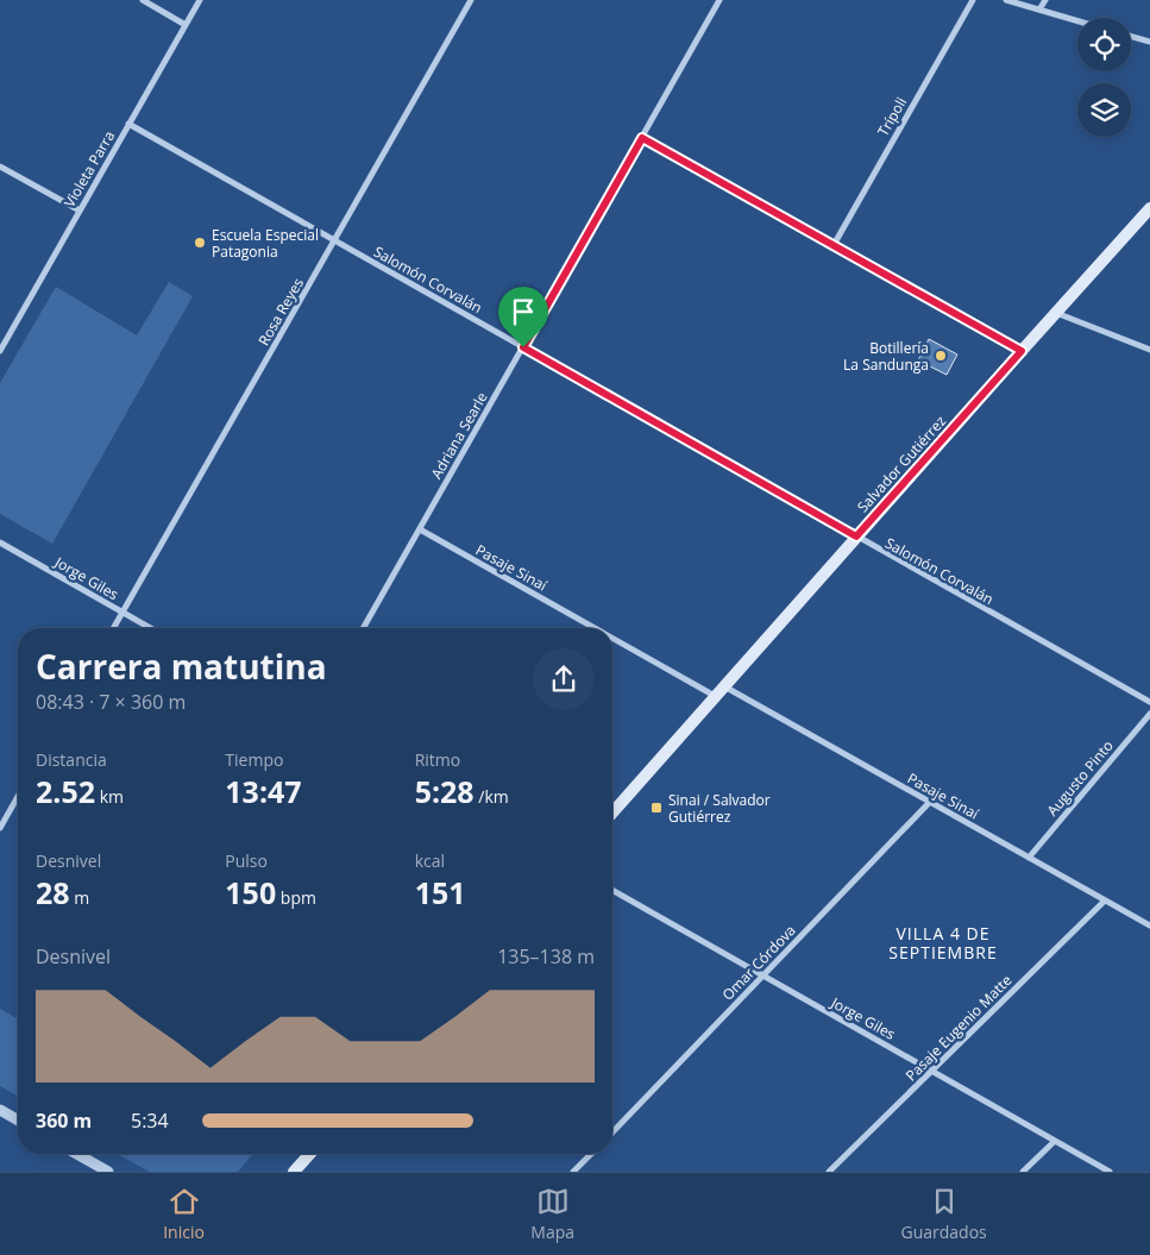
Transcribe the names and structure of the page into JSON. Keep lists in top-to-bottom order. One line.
{"streets":{"main road":["Salvador Gutiérrez"],"street":["Trípoli","Violeta Parra","Salomón Corvalán","Rosa Reyes","Adriana Searle","Pasaje Sinaí","Jorge Giles","Augusto Pinto","Omar Córdova","Pasaje Eugenio Matte"]},"crossings":[["Violeta Parra","Salomón Corvalán"],["Salomón Corvalán","Rosa Reyes"],["Salomón Corvalán","Adriana Searle"],["Salomón Corvalán","Salvador Gutiérrez"],["Rosa Reyes","Jorge Giles"],["Adriana Searle","Pasaje Sinaí"],["Salvador Gutiérrez","Pasaje Sinaí"],["Pasaje Sinaí","Augusto Pinto"],["Pasaje Sinaí","Omar Córdova"],["Pasaje Sinaí","Pasaje Eugenio Matte"],["Jorge Giles","Omar Córdova"],["Jorge Giles","Pasaje Eugenio Matte"]],"districts":["VILLA 4 DE SEPTIEMBRE"],"places":{"other":["Escuela Especial Patagonia","Botillería La Sandunga"],"transit":["Sinai / Salvador Gutiérrez"]},"page":{"heading":["Carrera matutina","08:43 · 7 × 360 m"],"stats":[["Distancia","2.52 km"],["Tiempo","13:47"],["Ritmo","5:28 /km"],["Desnivel","28 m"],["Pulso","150 bpm"],["kcal","151"]],"chart":["Desnivel","135–138 m"],"list":[{"name":"360 m","note":"5:34"}],"tabs":["Inicio","Mapa","Guardados"]}}
